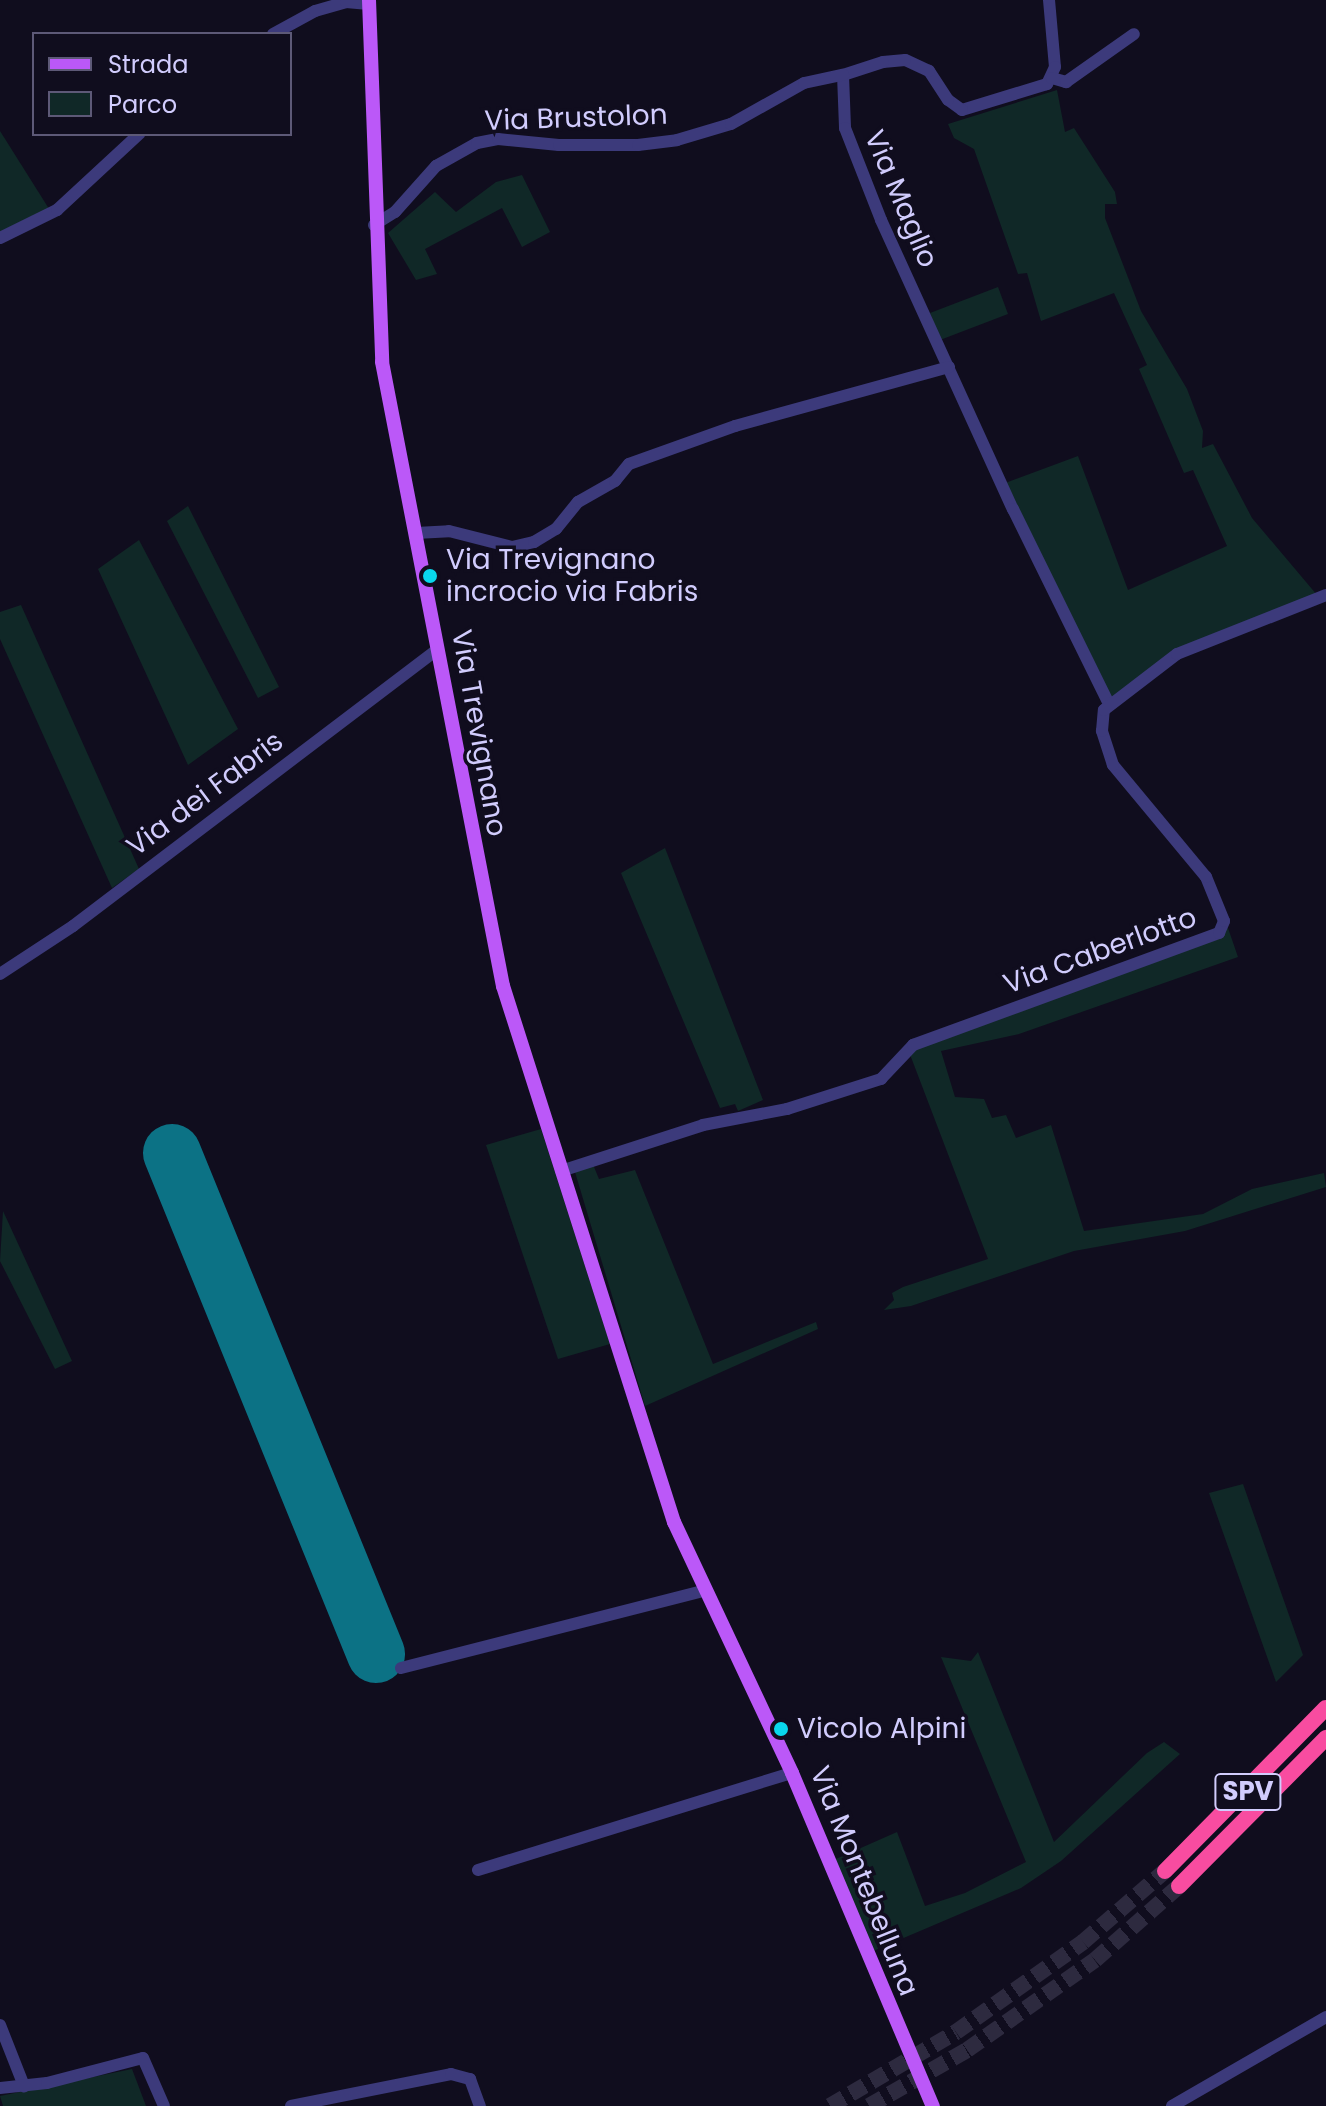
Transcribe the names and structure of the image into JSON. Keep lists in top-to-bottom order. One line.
{"streets":{"highway":["SPV"],"main road":["Via Trevignano","Via Montebelluna"],"street":["Via Brustolon","Via Maglio","Via dei Fabris","Via Caberlotto"]},"crossings":[["Via Brustolon","Via Maglio"],["Via Brustolon","Via Trevignano"],["Via Maglio","Via Caberlotto"],["Via Trevignano","Via dei Fabris"],["Via Trevignano","Via Caberlotto"],["Via Trevignano","Via Montebelluna"]],"places":["Via Trevignano incrocio via Fabris","Vicolo Alpini"],"legend":["Strada","Parco"]}
